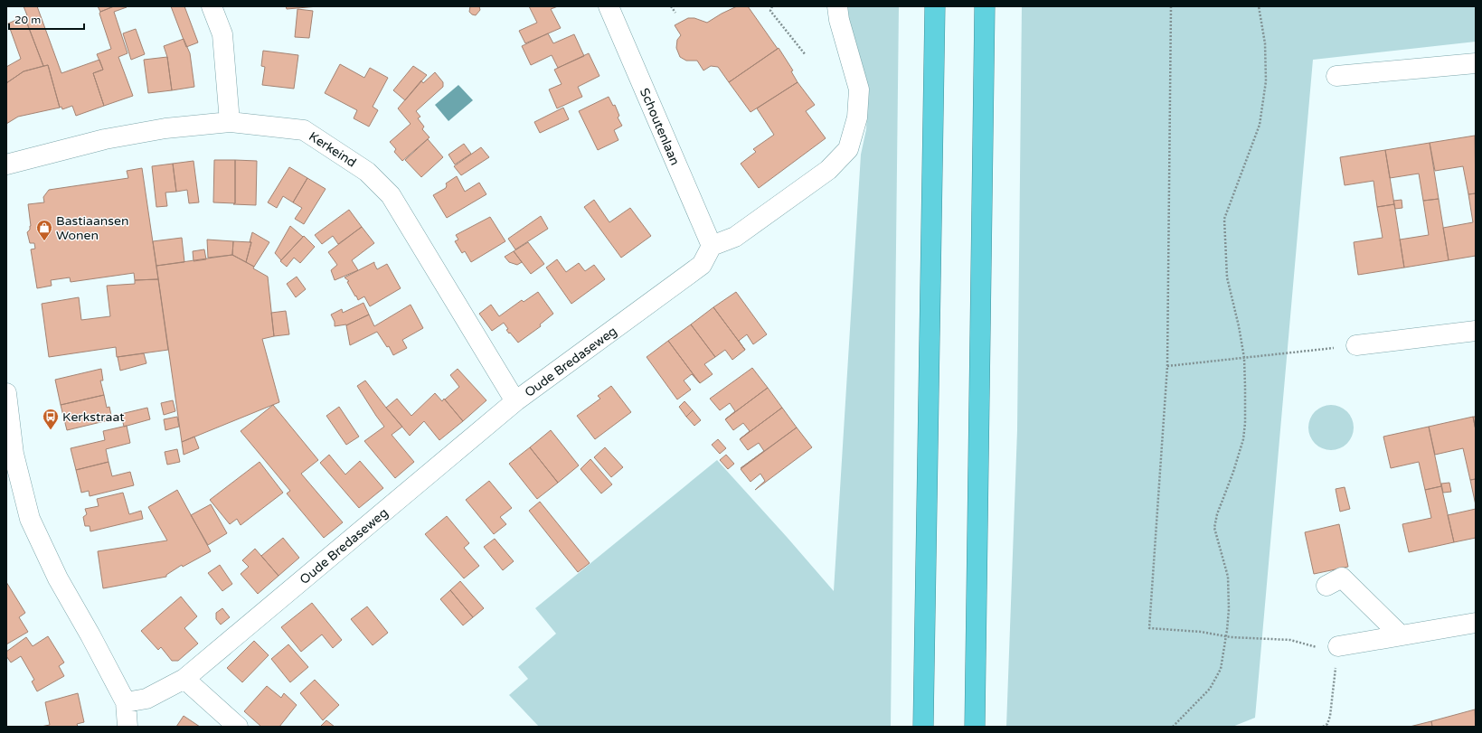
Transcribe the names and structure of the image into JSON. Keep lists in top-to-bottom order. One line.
{"streets":{"street":["Schoutenlaan","Kerkeind","Oude Bredaseweg"]},"crossings":[["Schoutenlaan","Oude Bredaseweg"],["Kerkeind","Oude Bredaseweg"]],"places":{"shop":["Bastiaansen Wonen"],"bus stop":["Kerkstraat"]},"scale_bar":"20 m"}
